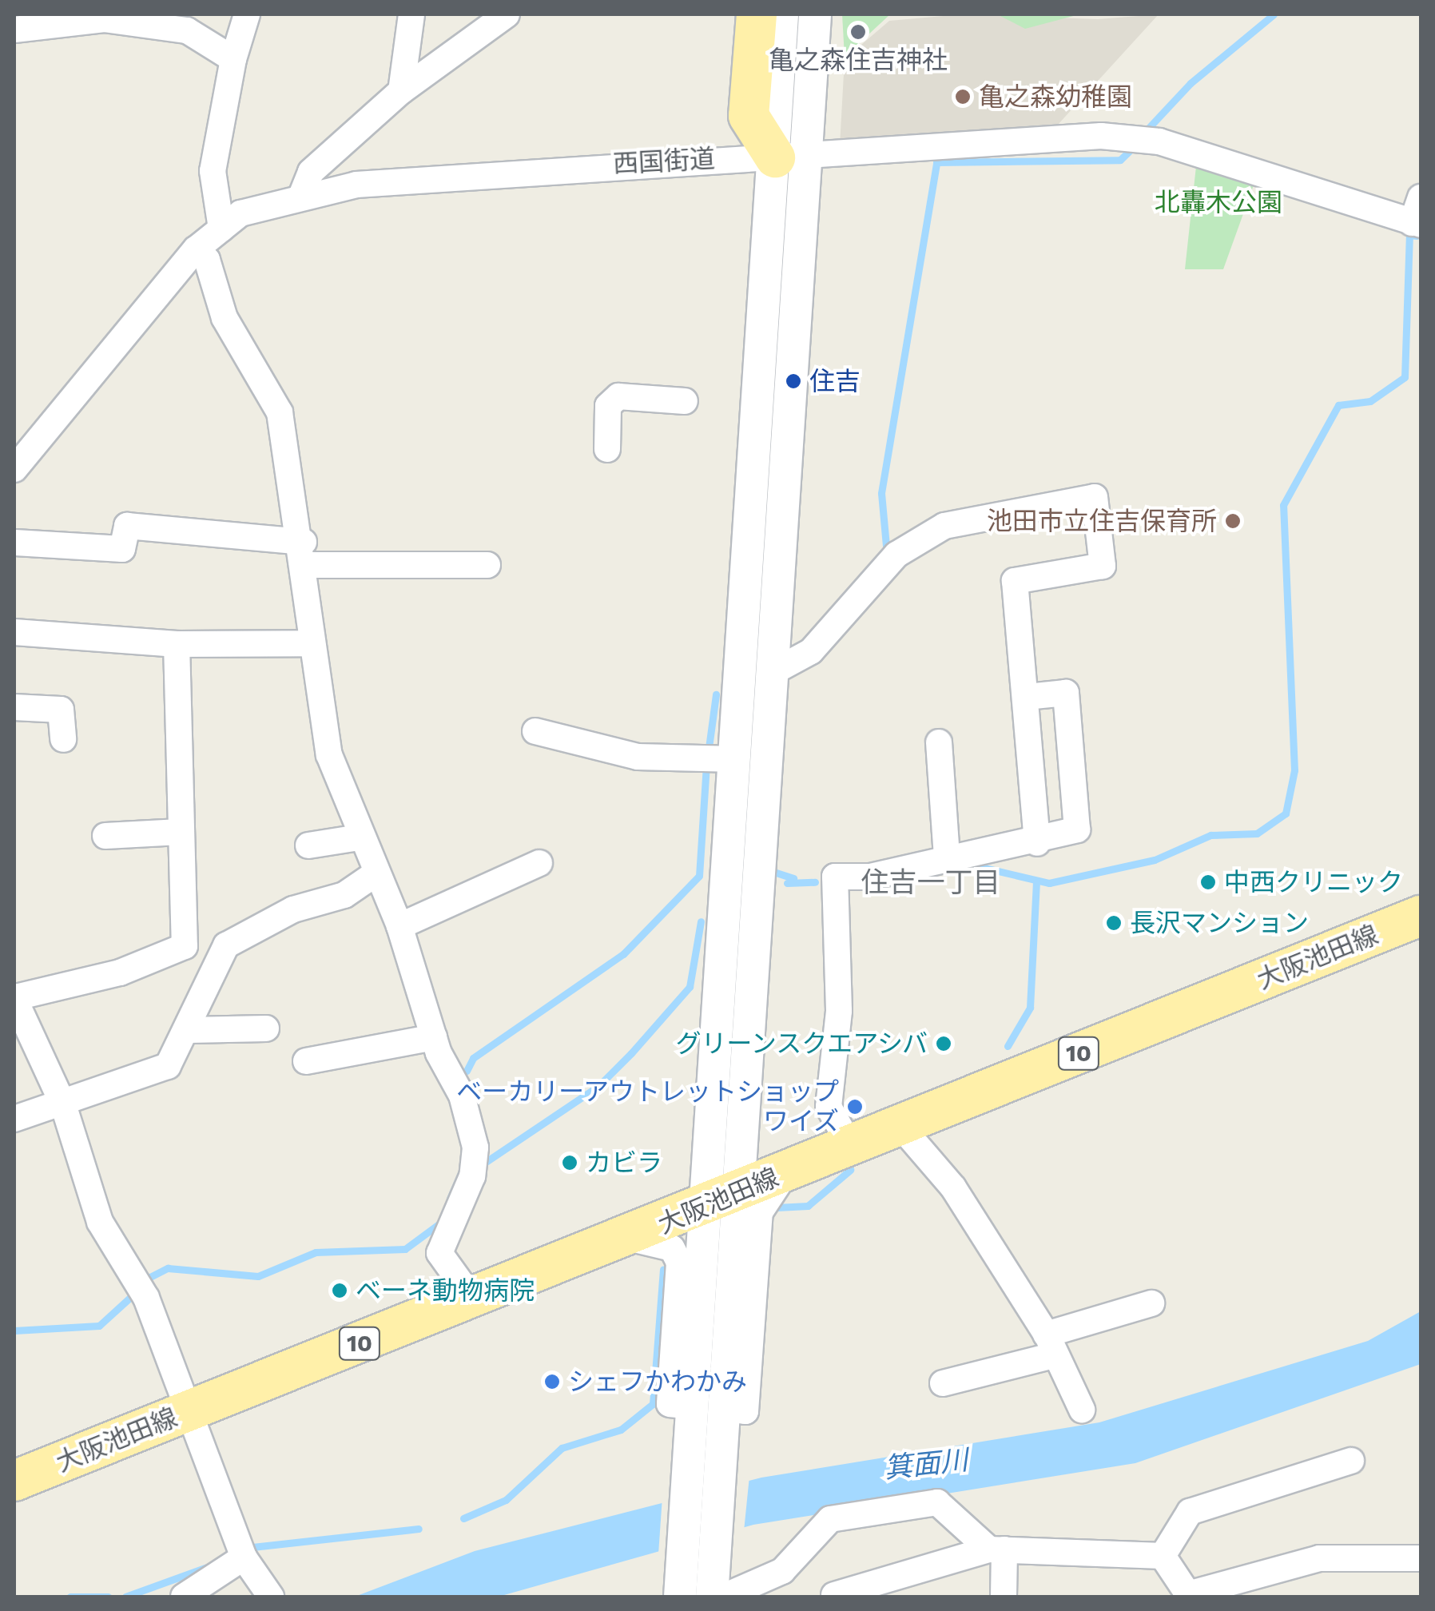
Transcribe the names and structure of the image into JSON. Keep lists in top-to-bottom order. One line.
{"streets":{"main road":["大阪池田線","10"],"street":["西国街道"]},"districts":["住吉一丁目"],"water":["箕面川"],"parks":["北轟木公園"],"places":["亀之森住吉神社","亀之森幼稚園","住吉","池田市立住吉保育所","中西クリニック","長沢マンション","グリーンスクエアシバ","ベーカリーアウトレットショップ ワイズ","カビラ","ベーネ動物病院","シェフかわかみ"]}
